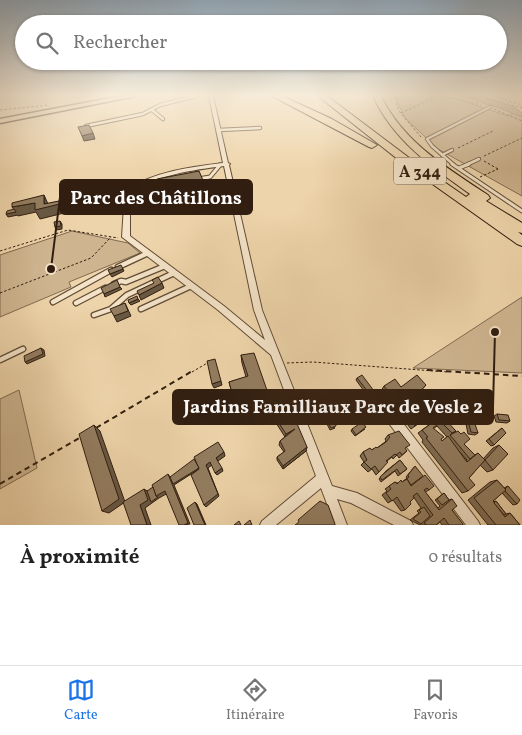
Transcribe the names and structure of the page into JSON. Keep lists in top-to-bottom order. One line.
{"streets":{"highway":["A 344"]},"places":["Parc des Châtillons","Jardins Familliaux Parc de Vesle 2"],"page":{"search":"Rechercher","heading":["À proximité","0 résultats"],"nav":["Carte","Itinéraire","Favoris"]}}
